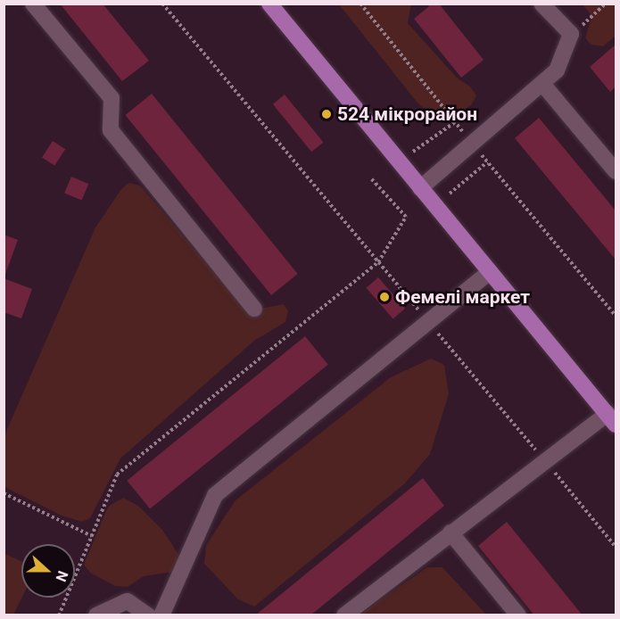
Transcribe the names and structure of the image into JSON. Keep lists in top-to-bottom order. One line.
{"places":["524 мікрорайон","Фемелі маркет"],"north":"right"}
